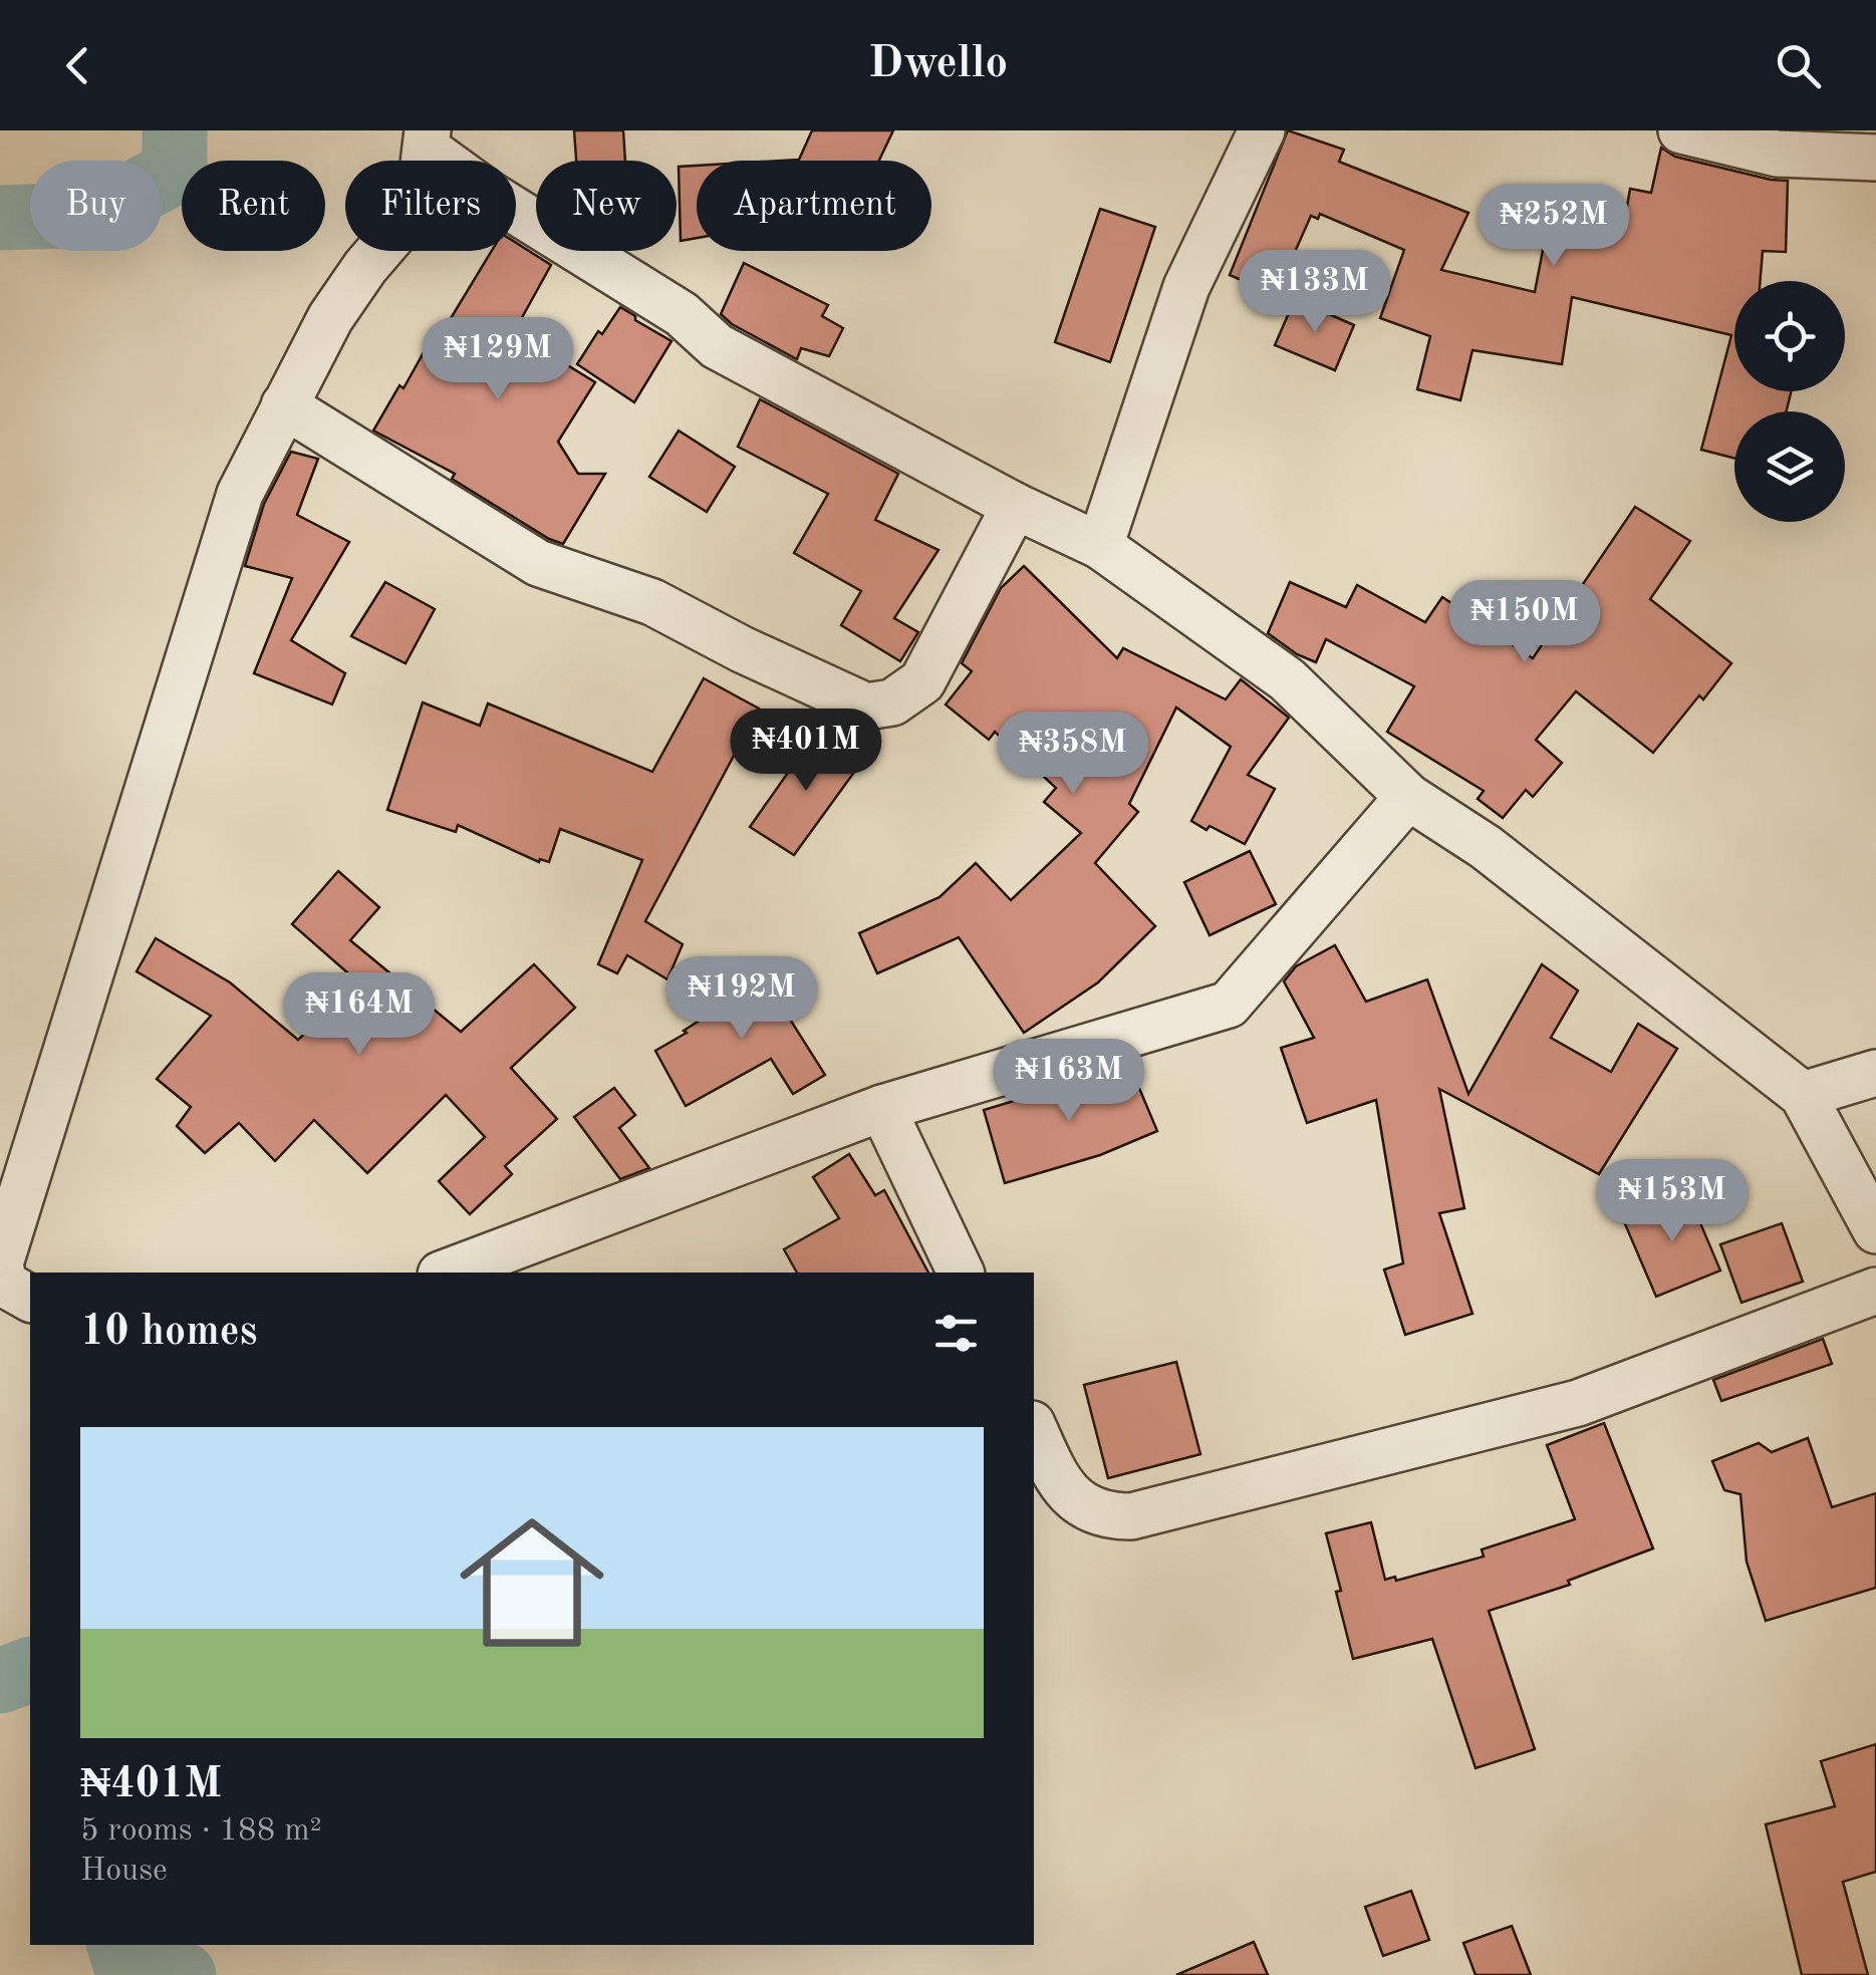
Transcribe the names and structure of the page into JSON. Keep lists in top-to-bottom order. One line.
{"page":{"header":"Dwello","chip":["Buy","Rent","Filters","New","Apartment"],"price":["₦252M","₦133M","₦129M","₦150M","₦401M","₦358M","₦192M","₦164M","₦163M","₦153M"],"heading":"10 homes","list":[{"name":"₦401M","note":"5 rooms · 188 m² · House"}]}}
